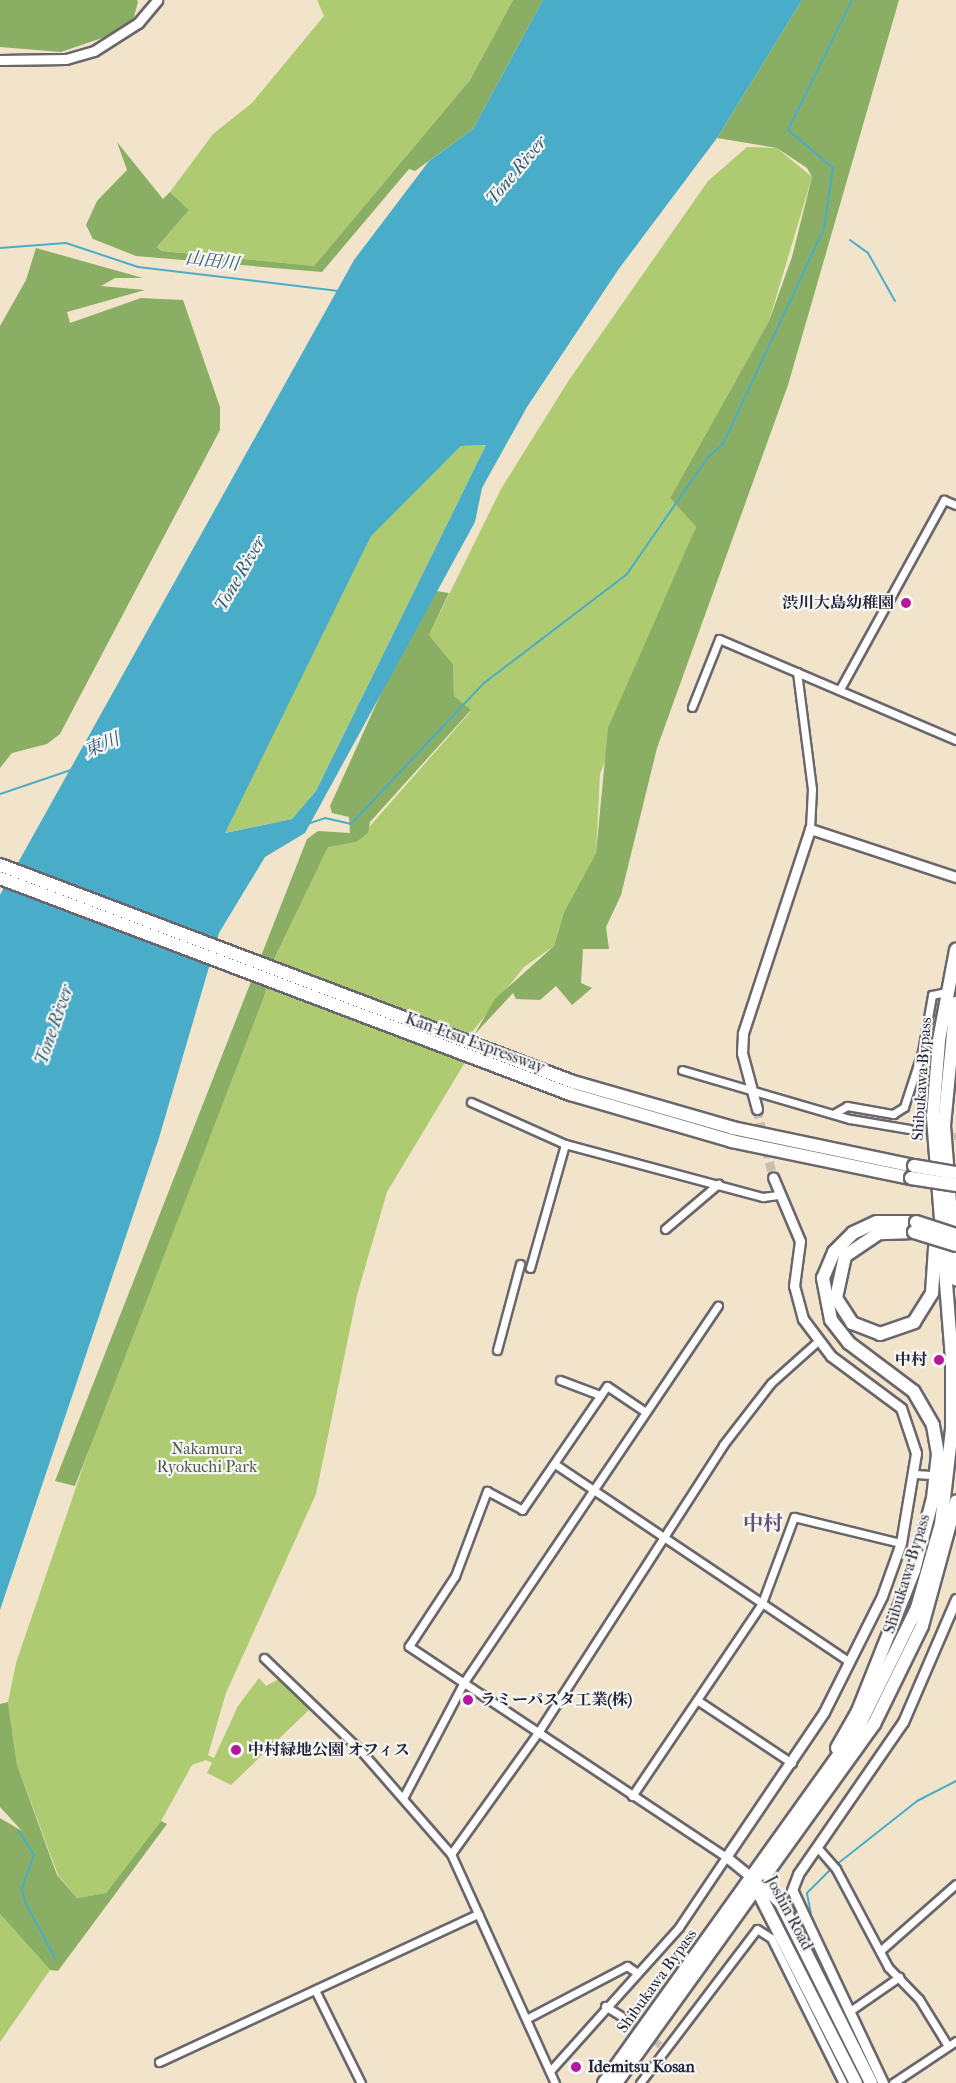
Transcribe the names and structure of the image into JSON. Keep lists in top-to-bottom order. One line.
{"streets":{"highway":["Kan-Etsu Expressway","Shibukawa Bypass","Joshin Road"]},"crossings":[["Shibukawa Bypass","Joshin Road"]],"districts":["中村"],"water":["Tone River","山田川","東川"],"parks":["Nakamura Ryokuchi Park"],"places":["渋川大島幼稚園","中村","ラミーパスタ工業(株)","中村緑地公園 オフィス","Idemitsu Kosan"]}
